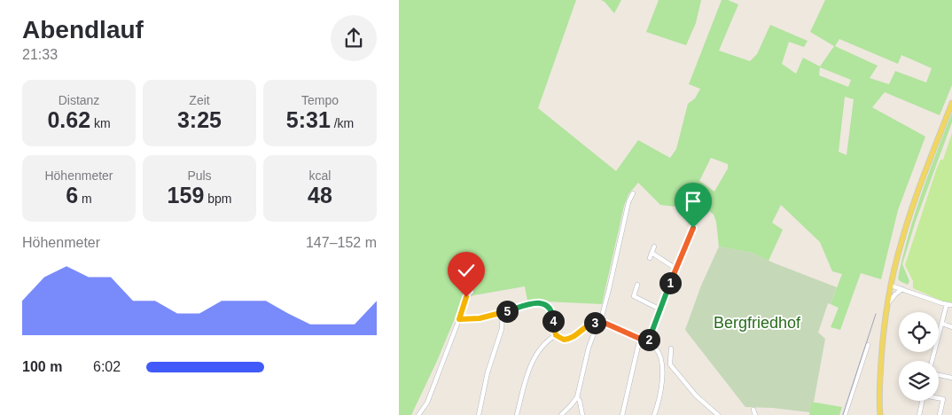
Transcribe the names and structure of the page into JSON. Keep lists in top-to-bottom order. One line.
{"parks":["Bergfriedhof"],"page":{"heading":["Abendlauf","21:33"],"stats":[["Distanz","0.62 km"],["Zeit","3:25"],["Tempo","5:31 /km"],["Höhenmeter","6 m"],["Puls","159 bpm"],["kcal","48"]],"chart":["Höhenmeter","147–152 m"],"pins":["1","5","4","3","2"],"list":[{"name":"100 m","note":"6:02"}]}}
